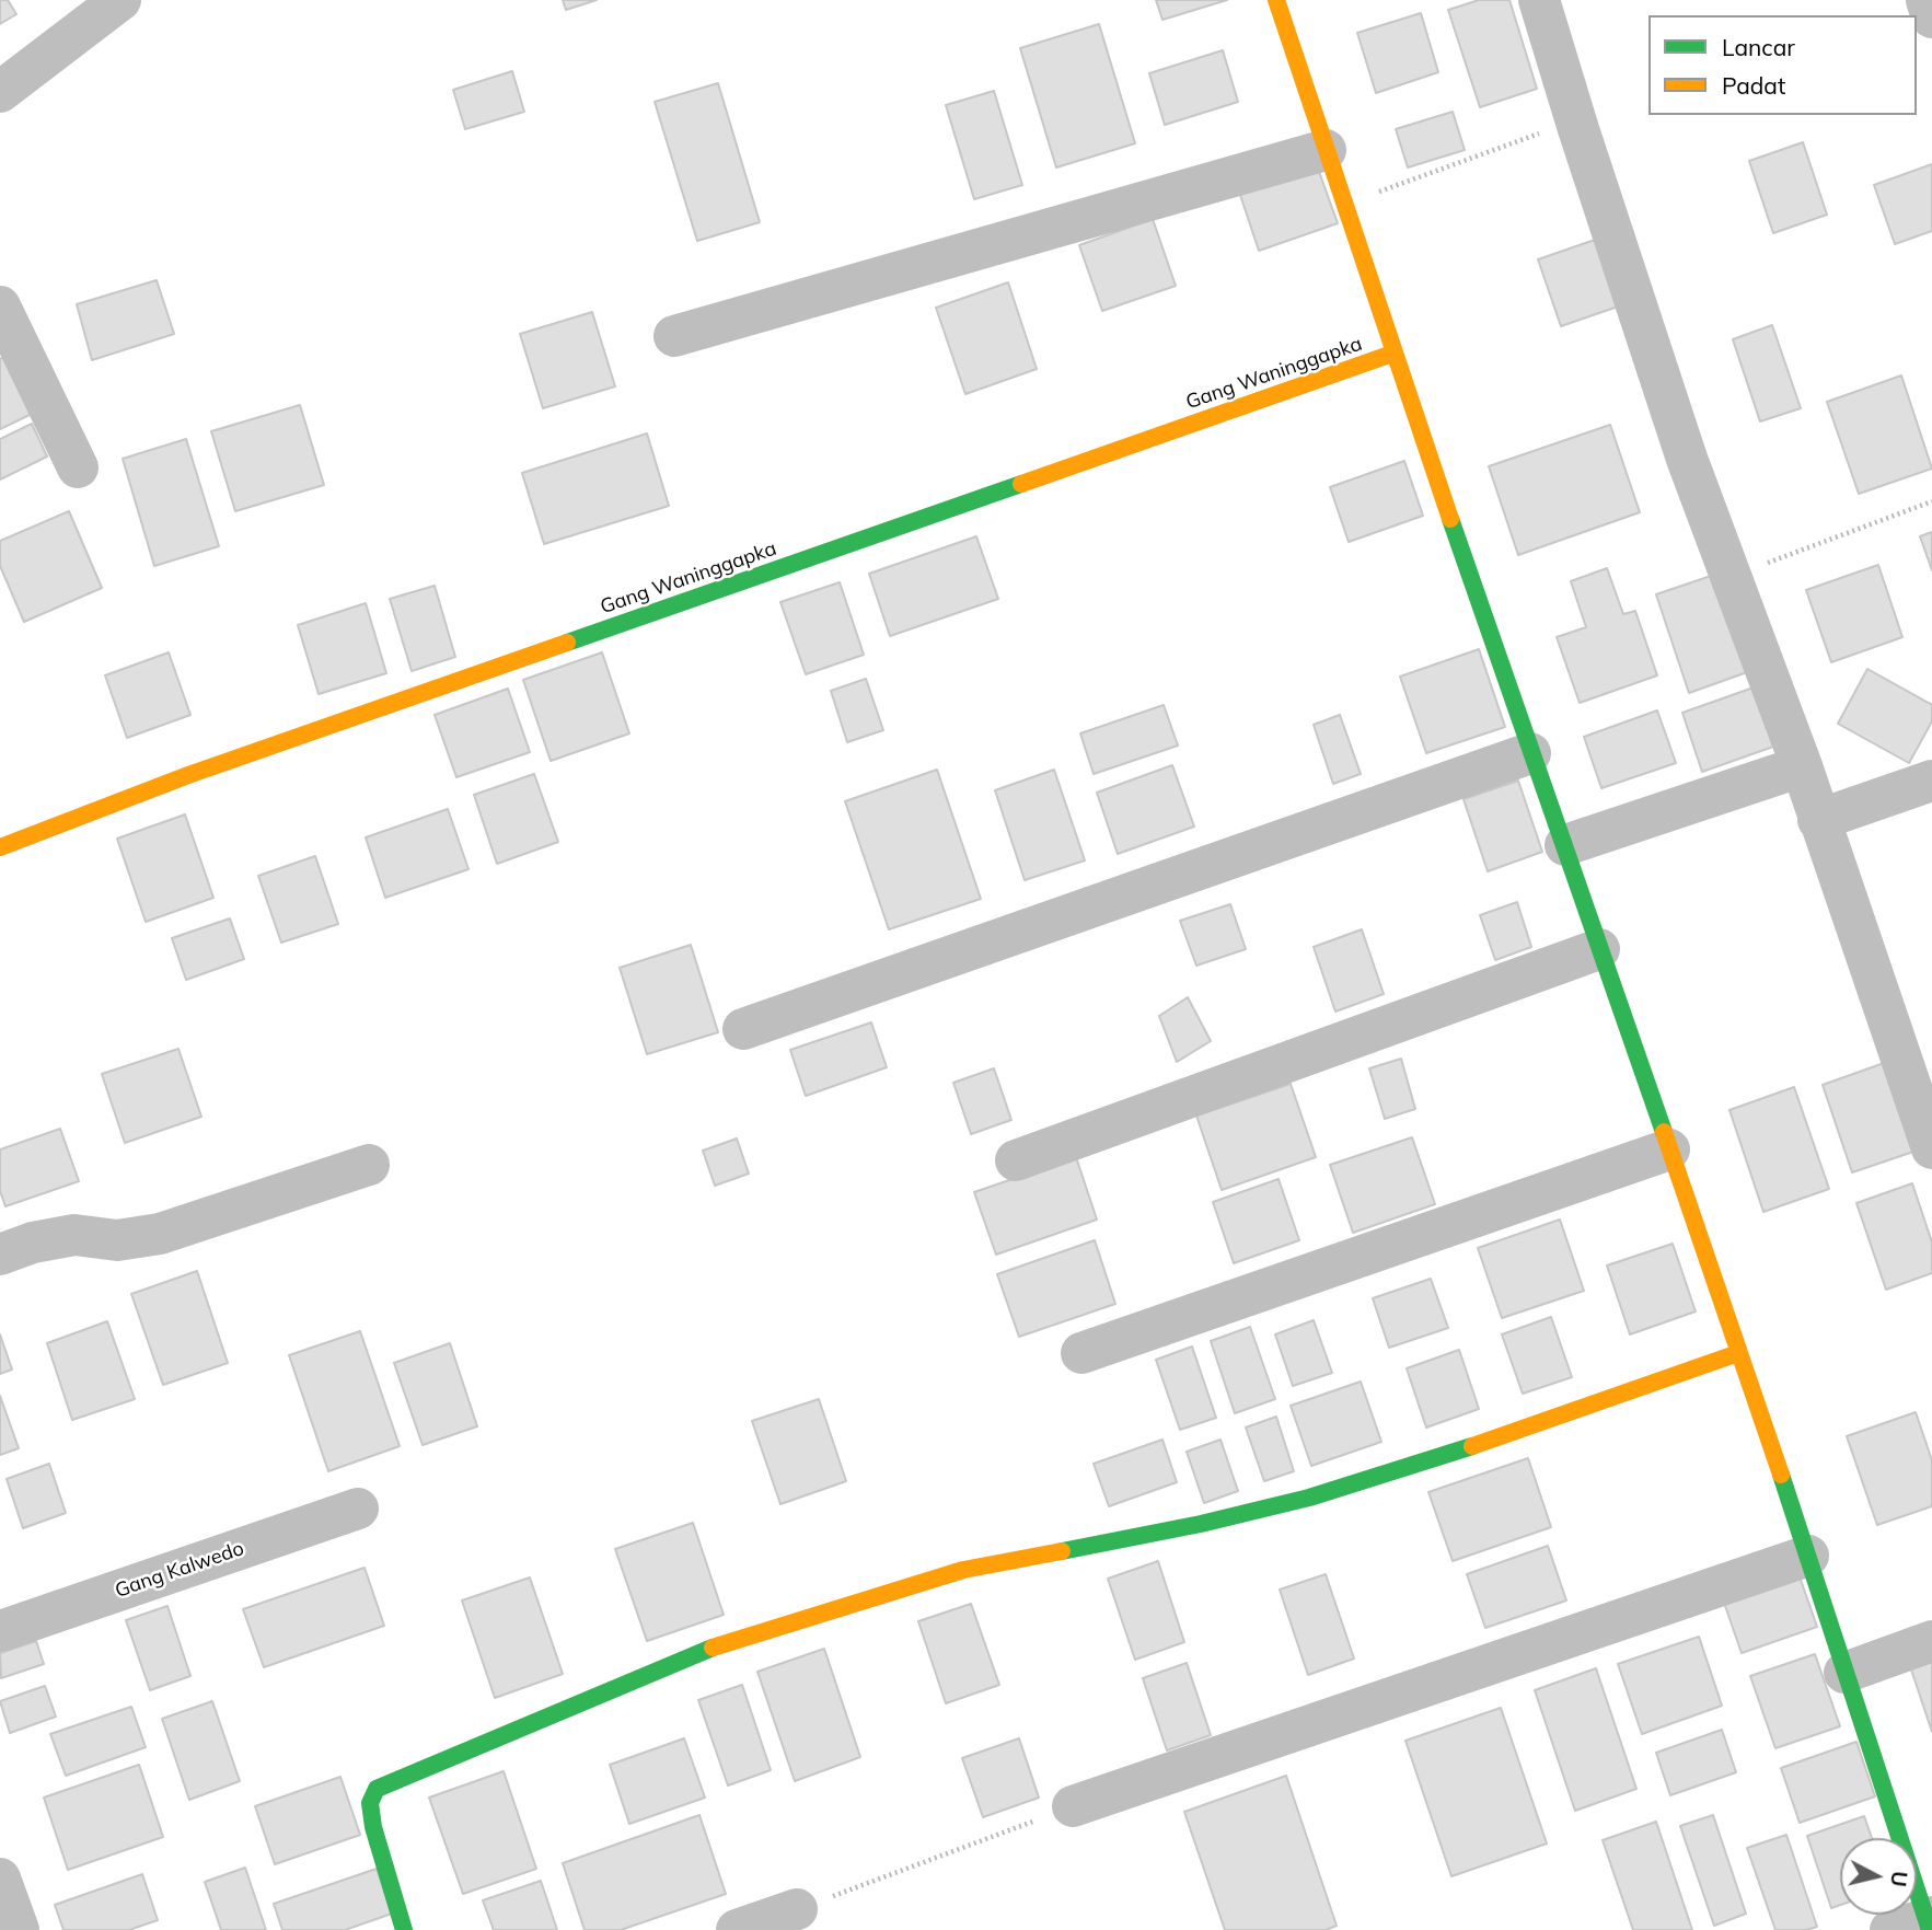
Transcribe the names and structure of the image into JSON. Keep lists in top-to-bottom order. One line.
{"streets":{"street":["Gang Waninggapka","Gang Kalwedo"]},"legend":["Lancar","Padat"],"north":"right"}
